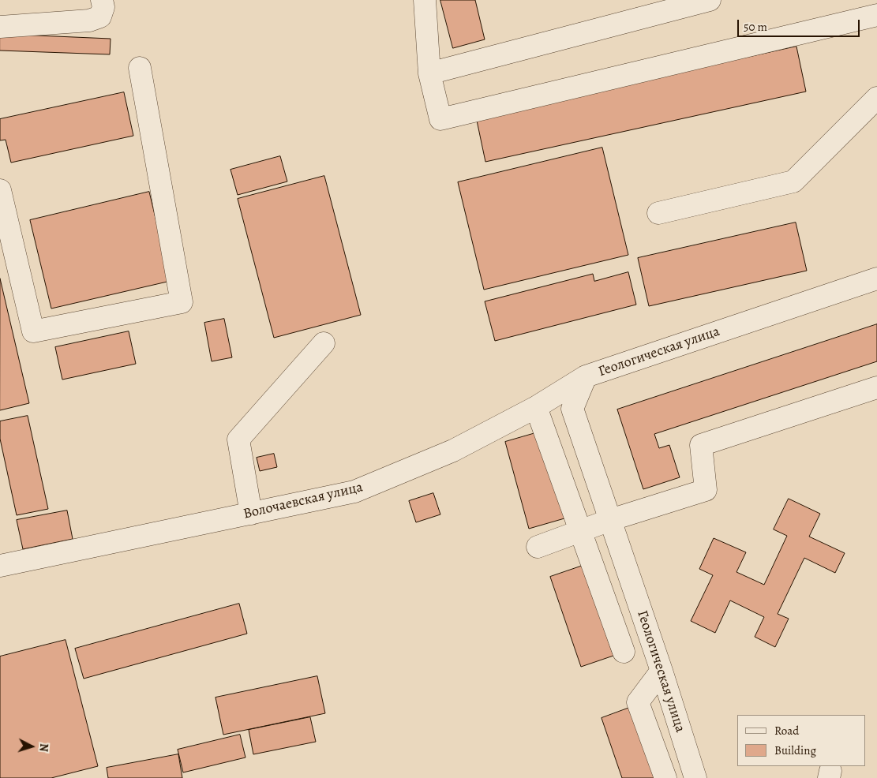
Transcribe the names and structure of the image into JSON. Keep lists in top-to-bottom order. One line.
{"streets":{"street":["Геологическая улица","Волочаевская улица"]},"crossings":[["Геологическая улица","Волочаевская улица"]],"legend":["Road","Building"],"scale_bar":"50 m","north":"right"}
